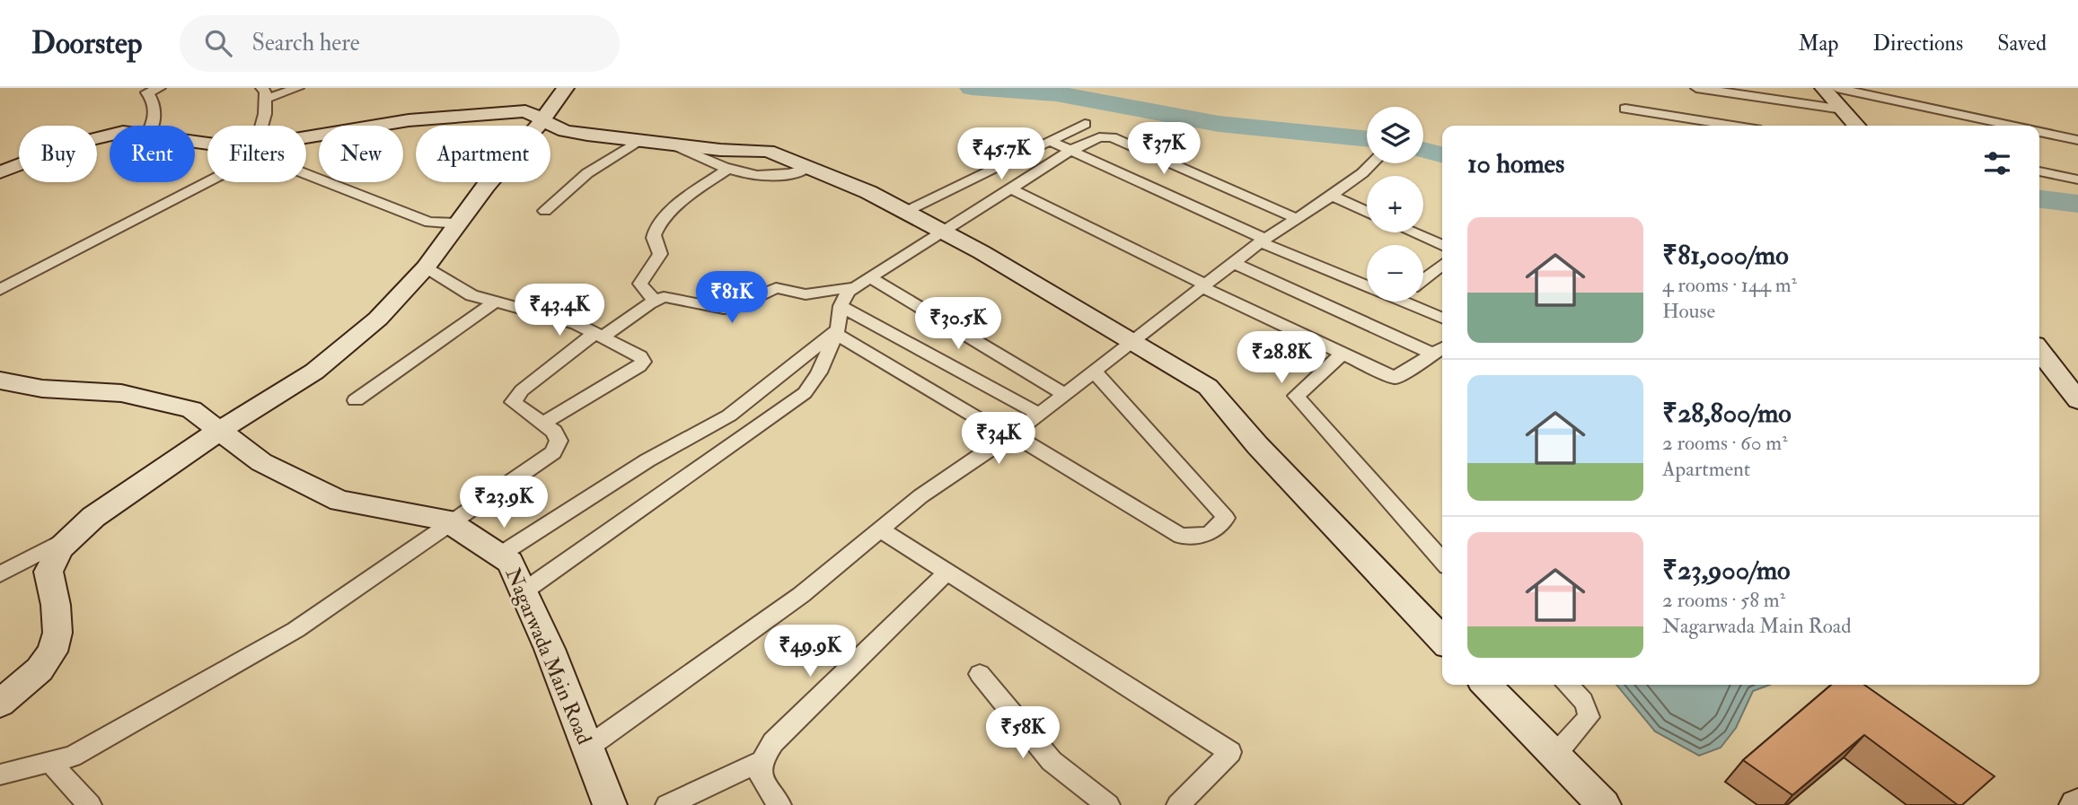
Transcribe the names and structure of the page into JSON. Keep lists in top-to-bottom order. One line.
{"streets":{"street":["Nagarwada Main Road"]},"page":{"header":"Doorstep","search":"Search here","nav":["Map","Directions","Saved"],"map_buttons":["+","−"],"price":["₹37K","₹45.7K","₹81K","₹43.4K","₹30.5K","₹28.8K","₹34K","₹23.9K","₹49.9K","₹58K"],"chip":["Buy","Rent","Filters","New","Apartment"],"heading":"10 homes","list":[{"name":"₹81,000/mo","note":"4 rooms · 144 m² · House"},{"name":"₹28,800/mo","note":"2 rooms · 60 m² · Apartment"},{"name":"₹23,900/mo","note":"2 rooms · 58 m² · Nagarwada Main Road"}]}}
